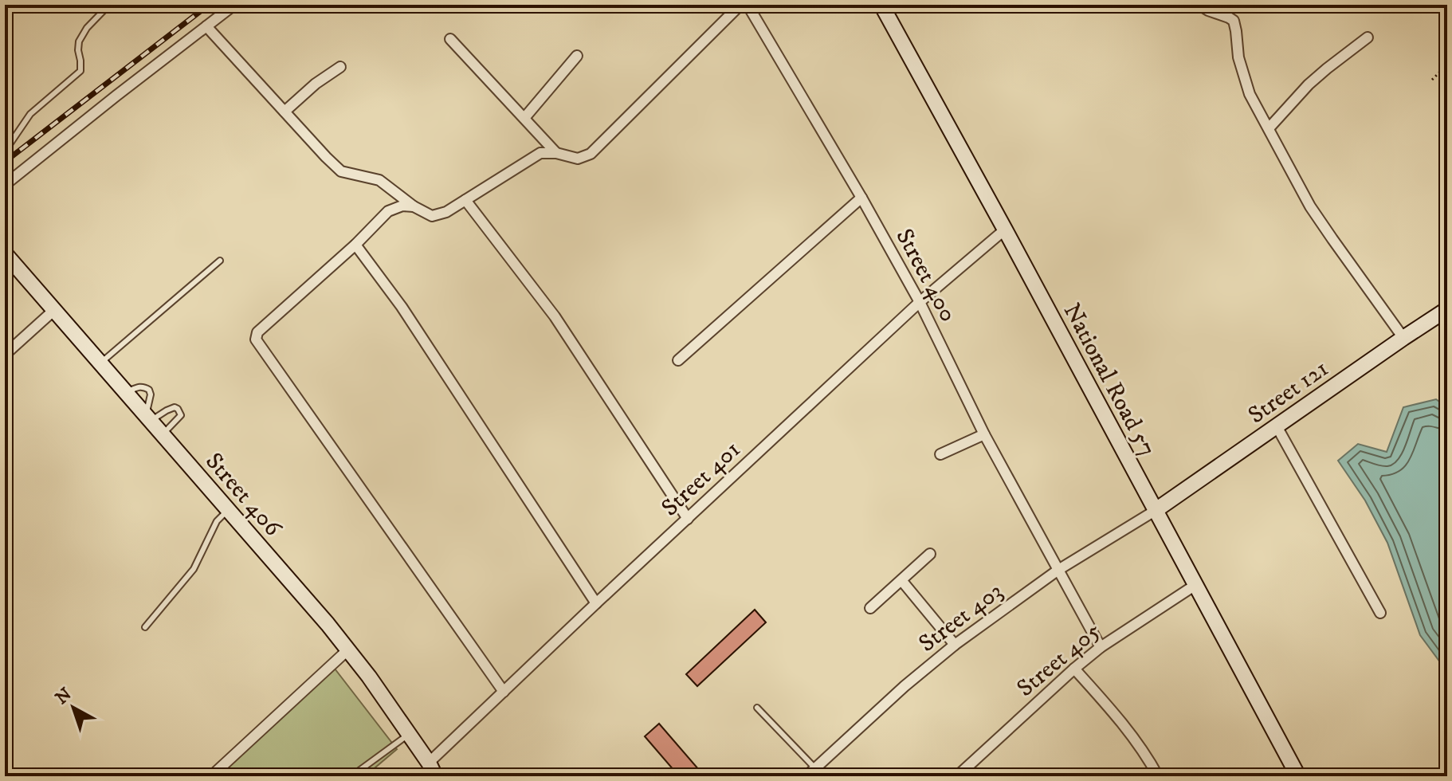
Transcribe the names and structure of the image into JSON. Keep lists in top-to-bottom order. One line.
{"streets":{"street":["Street 400","National Road 57","Street 121","Street 401","Street 406","Street 403","Street 405"]},"crossings":[["Street 400","Street 401"],["Street 400","Street 403"],["Street 400","Street 405"],["National Road 57","Street 121"],["National Road 57","Street 401"],["National Road 57","Street 403"],["National Road 57","Street 405"],["Street 121","Street 403"],["Street 401","Street 406"]],"north":"top left"}
